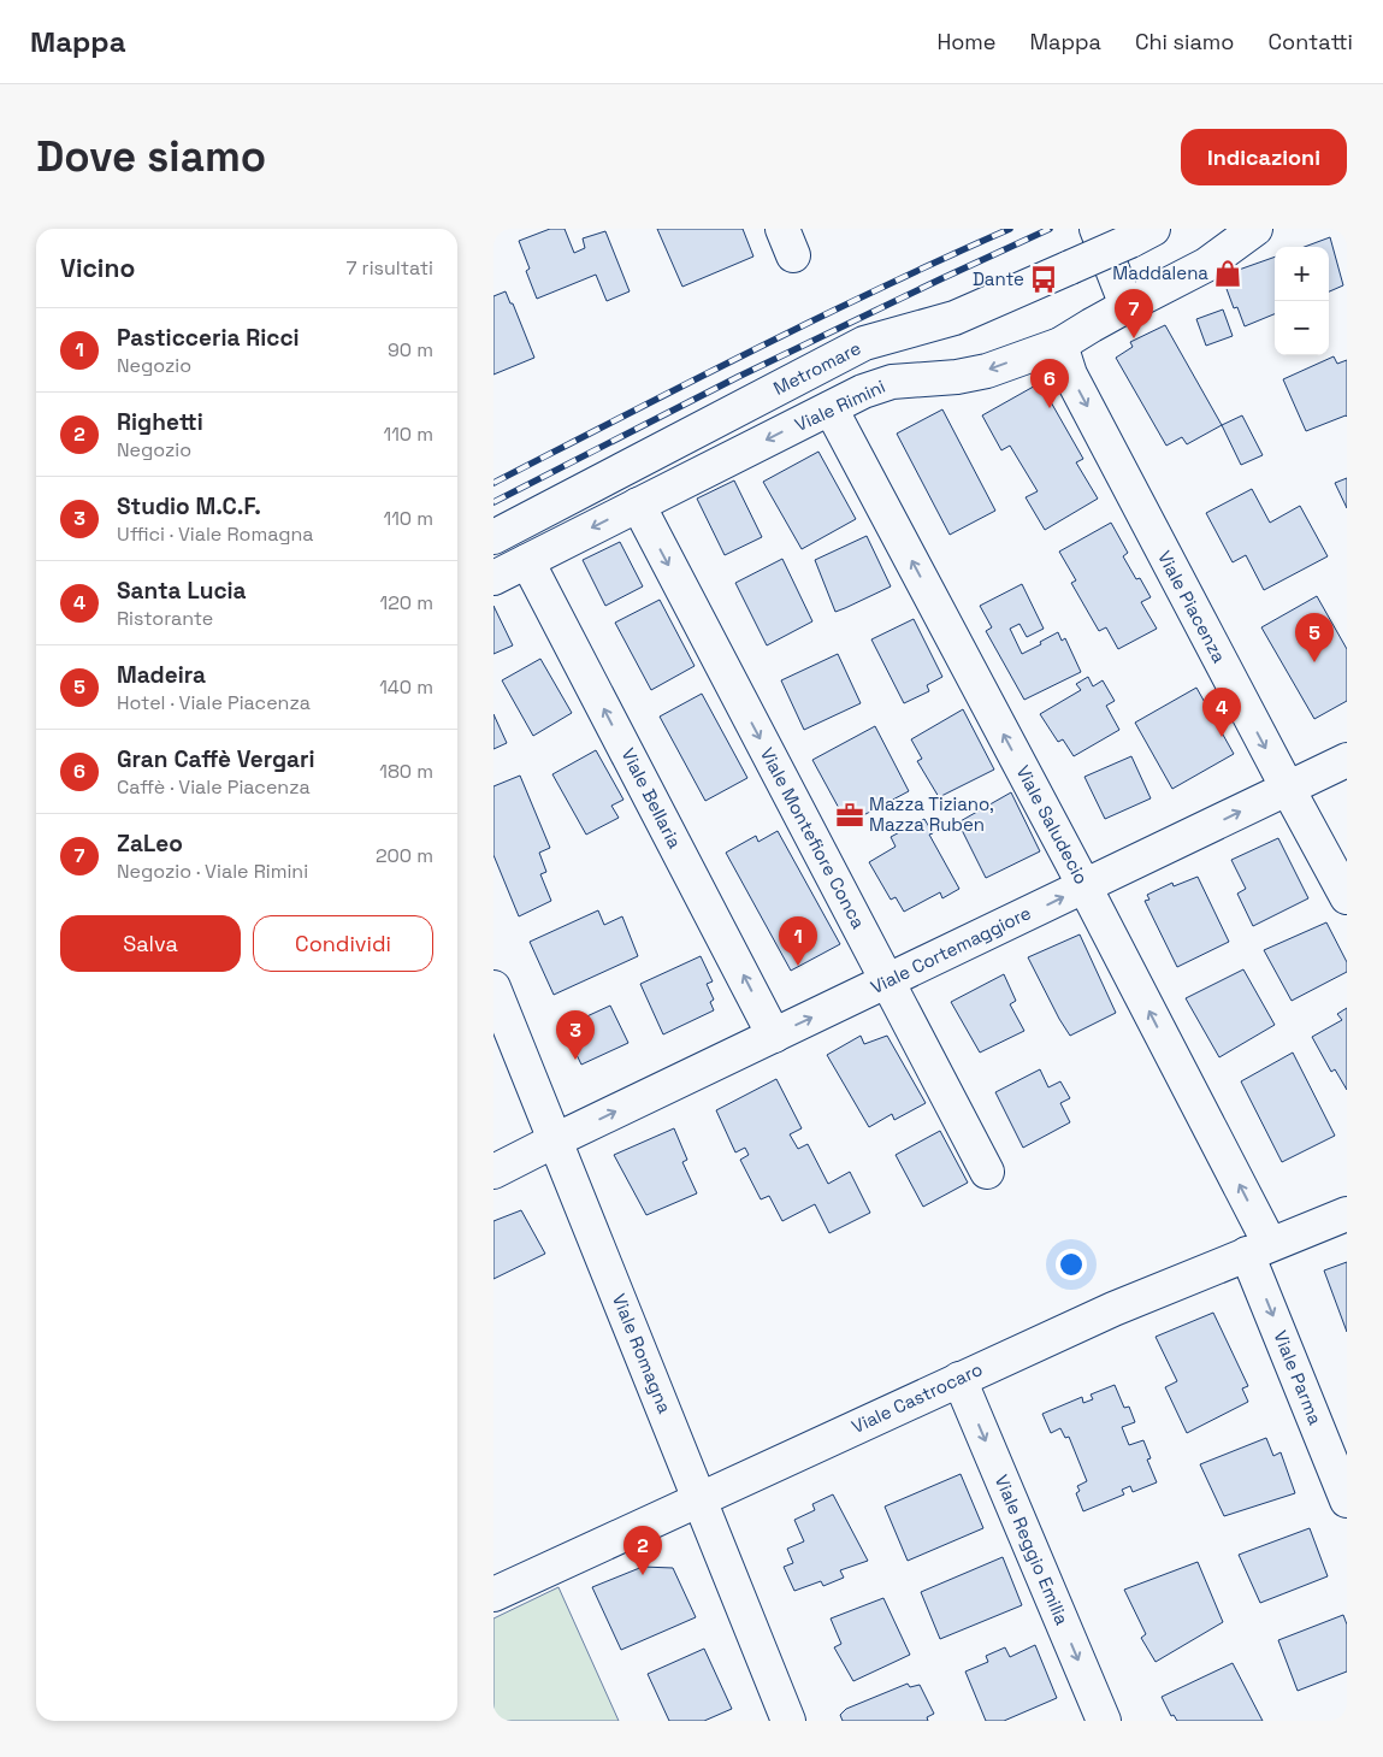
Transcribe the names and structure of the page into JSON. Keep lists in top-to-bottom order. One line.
{"streets":{"street":["Metromare","Viale Rimini","Viale Piacenza","Viale Bellaria","Viale Saludecio","Viale Montefiore Conca","Viale Cortemaggiore","Viale Romagna","Viale Parma","Viale Castrocaro","Viale Reggio Emilia"]},"crossings":[["Viale Rimini","Viale Piacenza"],["Viale Rimini","Viale Bellaria"],["Viale Rimini","Viale Saludecio"],["Viale Rimini","Viale Montefiore Conca"],["Viale Piacenza","Viale Cortemaggiore"],["Viale Bellaria","Viale Cortemaggiore"],["Viale Saludecio","Viale Cortemaggiore"],["Viale Saludecio","Viale Parma"],["Viale Saludecio","Viale Castrocaro"],["Viale Montefiore Conca","Viale Cortemaggiore"],["Viale Cortemaggiore","Viale Romagna"],["Viale Romagna","Viale Castrocaro"],["Viale Parma","Viale Castrocaro"],["Viale Castrocaro","Viale Reggio Emilia"]],"one_way":["Viale Rimini","Viale Piacenza","Viale Bellaria","Viale Saludecio","Viale Montefiore Conca","Viale Cortemaggiore","Viale Parma","Viale Reggio Emilia"],"places":{"shop":["Maddalena"],"bus stop":["Dante"],"office":["Mazza Tiziano, Mazza Ruben"]},"page":{"header":"Mappa","nav":["Home","Mappa","Chi siamo","Contatti"],"buttons":["Indicazioni",["Salva","Condividi"]],"title":"Dove siamo","heading":["Vicino","7 risultati"],"map_buttons":["+","−"],"pins":["7","6","5","4","1","3","2"],"list":[{"mark":"1","name":"Pasticceria Ricci","note":"Negozio","value":"90 m"},{"mark":"2","name":"Righetti","note":"Negozio","value":"110 m"},{"mark":"3","name":"Studio M.C.F.","note":"Uffici · Viale Romagna","value":"110 m"},{"mark":"4","name":"Santa Lucia","note":"Ristorante","value":"120 m"},{"mark":"5","name":"Madeira","note":"Hotel · Viale Piacenza","value":"140 m"},{"mark":"6","name":"Gran Caffè Vergari","note":"Caffè · Viale Piacenza","value":"180 m"},{"mark":"7","name":"ZaLeo","note":"Negozio · Viale Rimini","value":"200 m"}]}}
